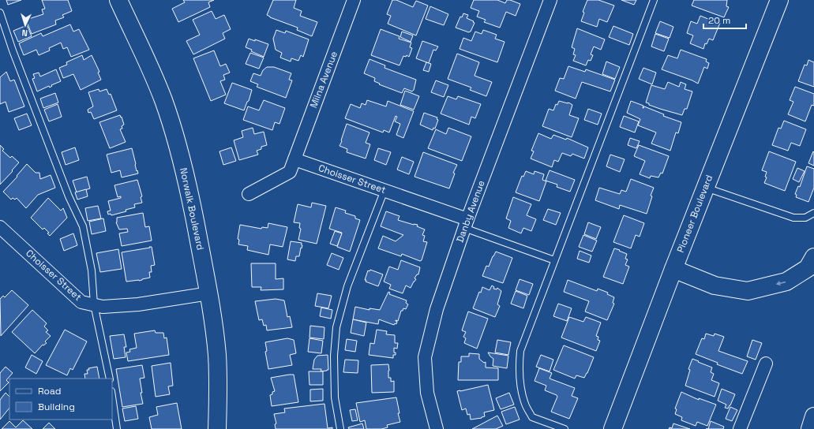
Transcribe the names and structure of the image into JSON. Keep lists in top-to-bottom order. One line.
{"streets":{"main road":["Norwalk Boulevard","Pioneer Boulevard"],"street":["Milna Avenue","Choisser Street","Danby Avenue"]},"crossings":[["Milna Avenue","Choisser Street"],["Choisser Street","Norwalk Boulevard"],["Choisser Street","Danby Avenue"]],"legend":["Road","Building"],"scale_bar":"20 m","north":"bottom"}
